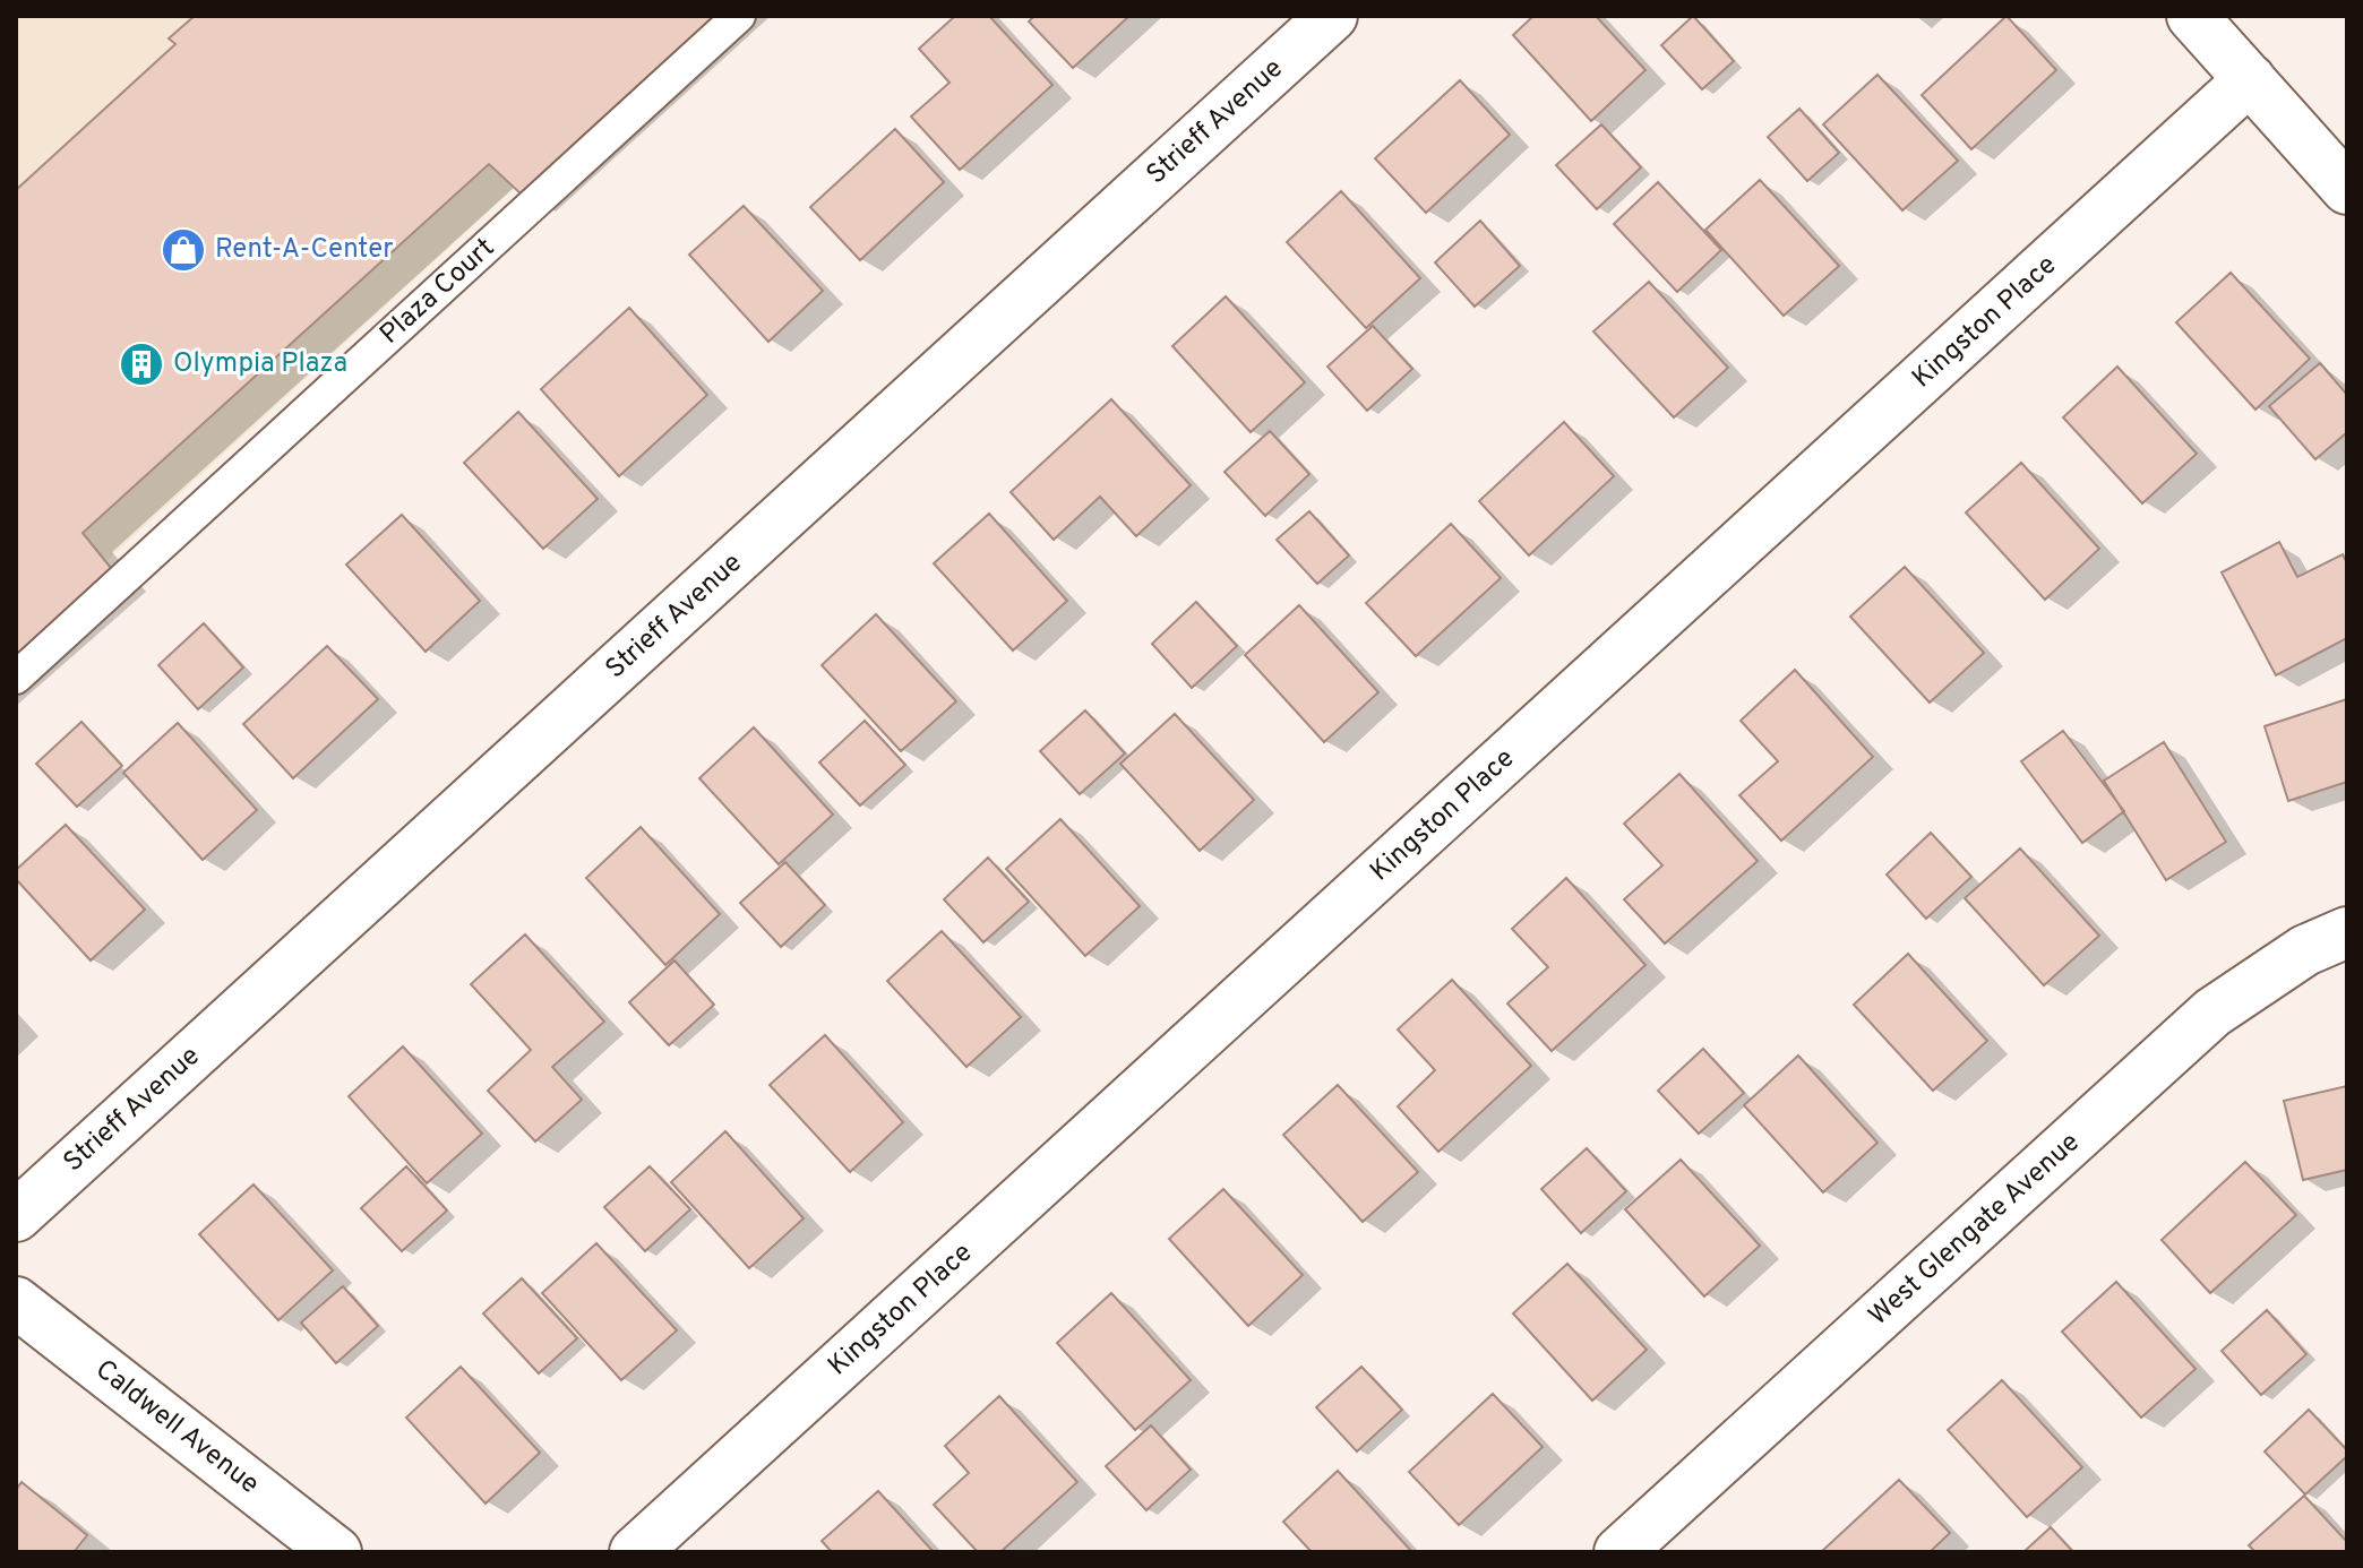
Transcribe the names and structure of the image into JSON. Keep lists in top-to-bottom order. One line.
{"streets":{"street":["Strieff Avenue","Kingston Place","West Glengate Avenue","Caldwell Avenue"],"lane":["Plaza Court"]},"places":{"shop":["Rent-A-Center"],"building":["Olympia Plaza"]}}
